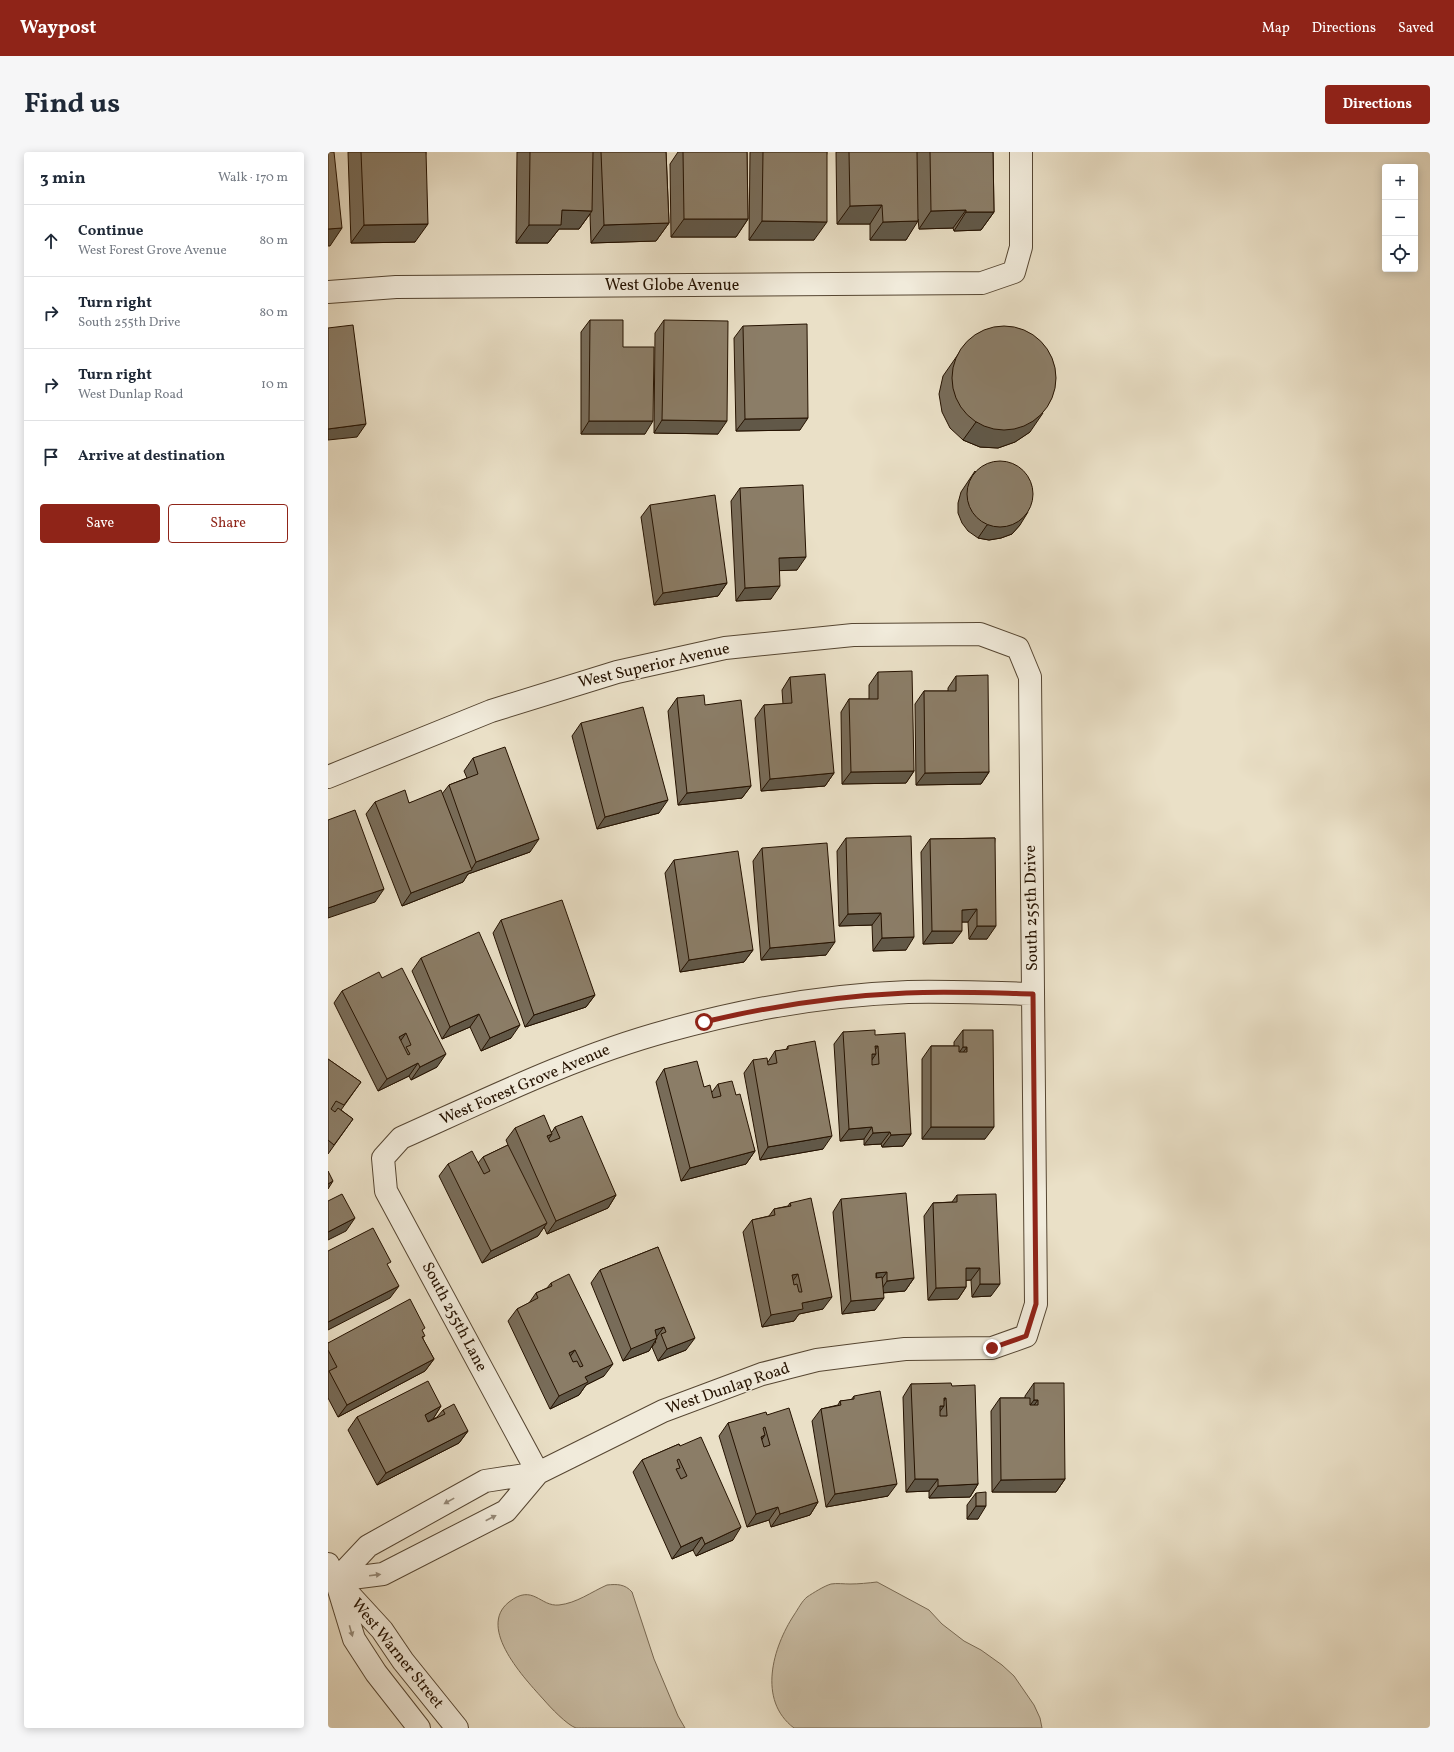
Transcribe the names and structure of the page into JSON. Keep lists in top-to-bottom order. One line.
{"streets":{"street":["West Globe Avenue","West Superior Avenue","South 255th Drive","West Forest Grove Avenue","South 255th Lane","West Dunlap Road","West Warner Street"]},"crossings":[["West Superior Avenue","South 255th Drive"],["South 255th Drive","West Forest Grove Avenue"],["South 255th Drive","West Dunlap Road"],["West Forest Grove Avenue","South 255th Lane"],["South 255th Lane","West Dunlap Road"],["West Dunlap Road","West Warner Street"]],"page":{"header":"Waypost","nav":["Map","Directions","Saved"],"title":"Find us","buttons":["Directions",["Save","Share"]],"heading":["3 min","Walk · 170 m"],"map_buttons":["+","−"],"list":[["Continue","West Forest Grove Avenue","80 m"],["Turn right","South 255th Drive","80 m"],["Turn right","West Dunlap Road","10 m"],"Arrive at destination"]}}
